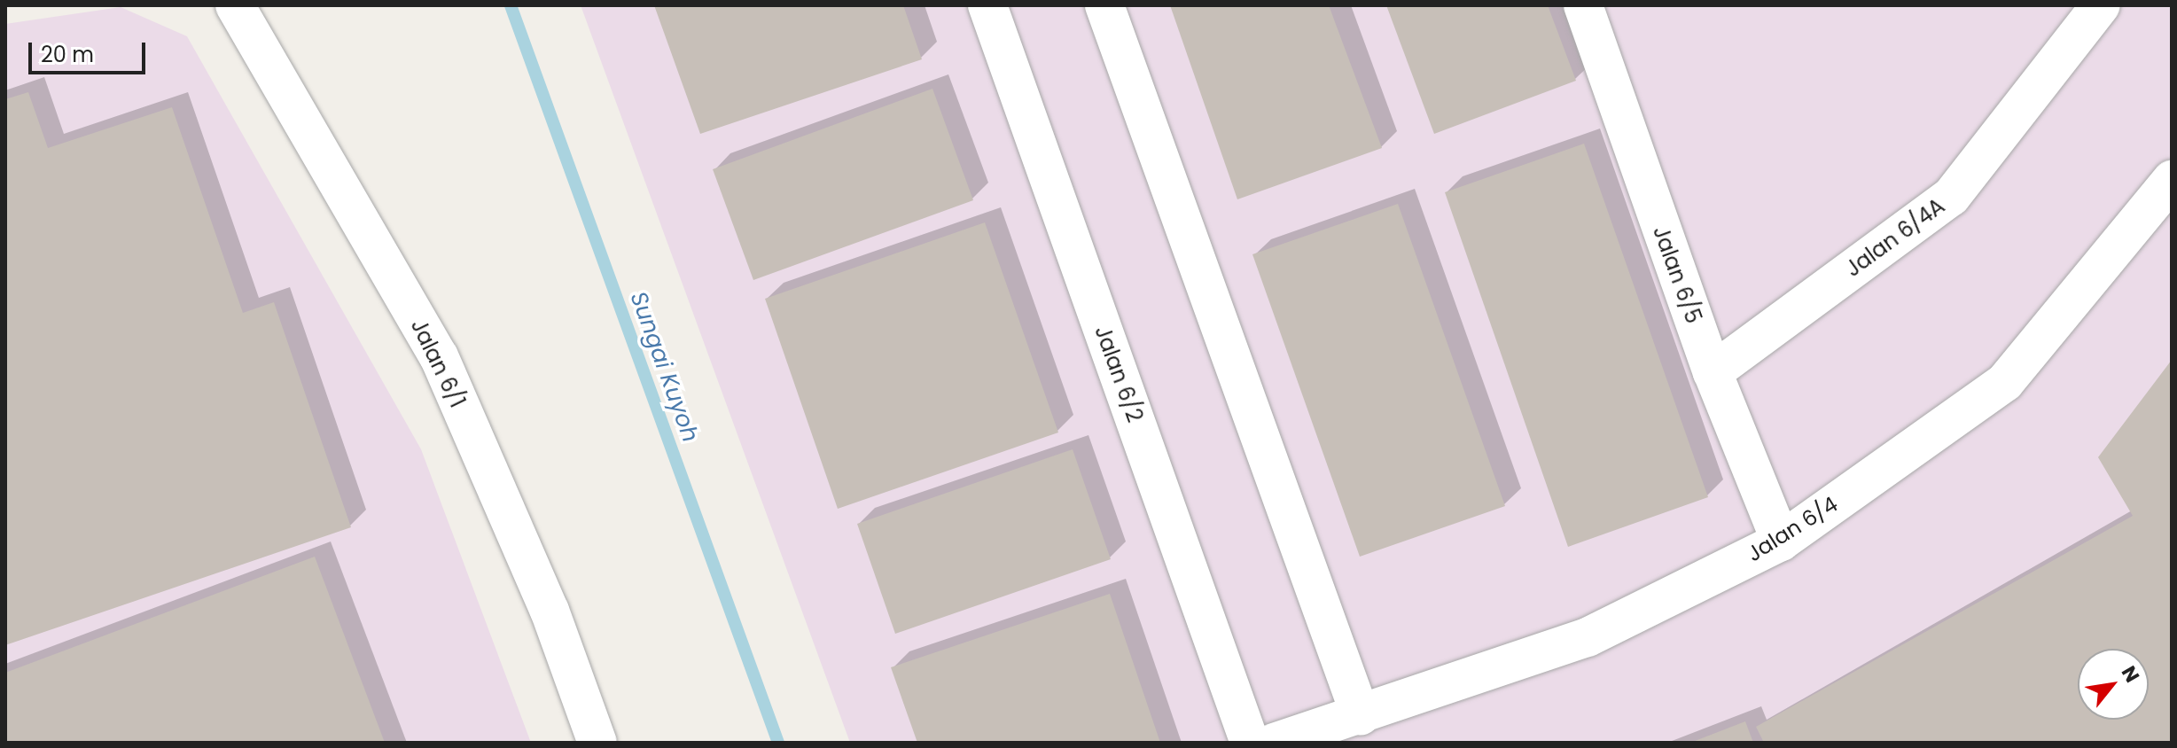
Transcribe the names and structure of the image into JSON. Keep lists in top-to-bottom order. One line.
{"streets":{"street":["Jalan 6/4A","Jalan 6/5","Jalan 6/1","Jalan 6/2","Jalan 6/4"]},"crossings":[["Jalan 6/4A","Jalan 6/5"],["Jalan 6/5","Jalan 6/4"]],"water":["Sungai Kuyoh"],"scale_bar":"20 m","north":"top right"}
